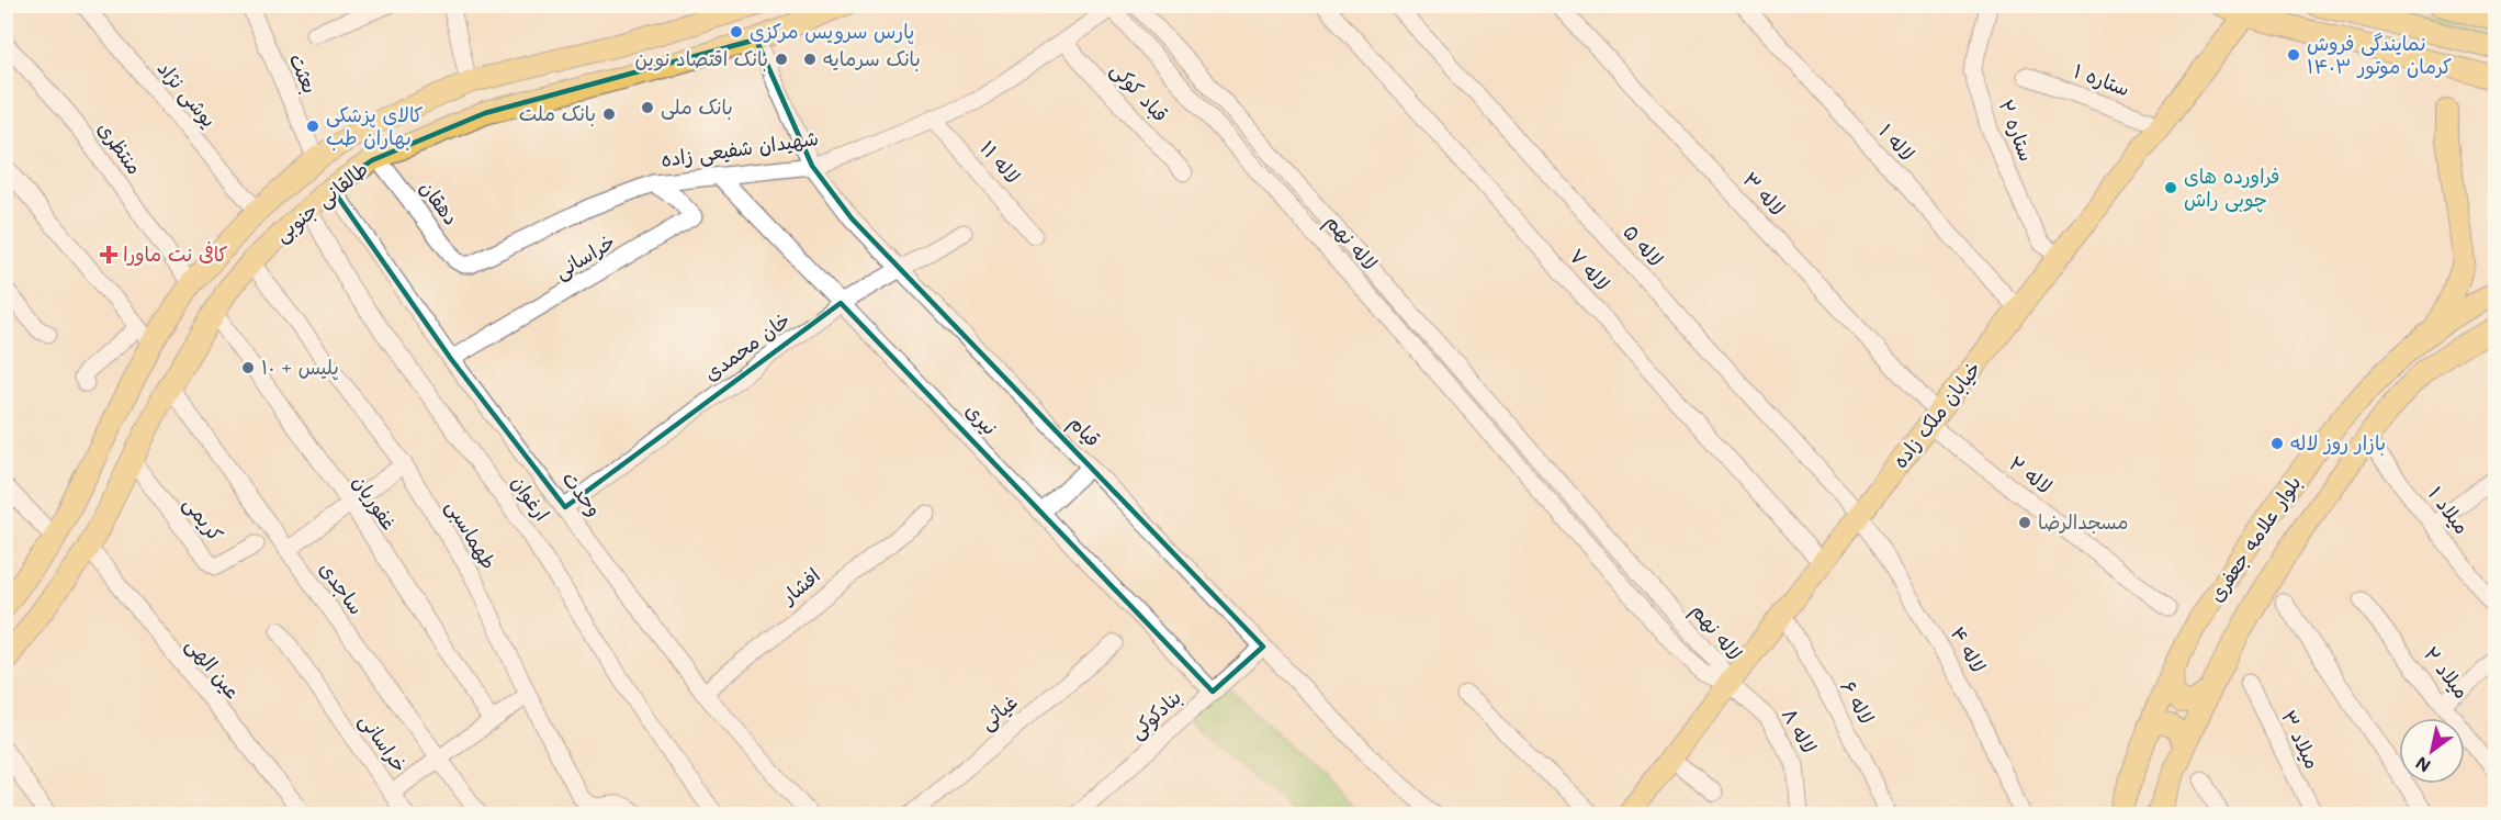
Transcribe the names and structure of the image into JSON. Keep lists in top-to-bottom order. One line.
{"streets":{"main road":["طالقانی جنوبی","خیابان ملک زاده","بلوار علامه جعفری"],"street":["بعثت","ستاره ۱","قباد کوکی","یوشی نژاد","ستاره ۲","لاله ۱","منتظری","شهیدان شفیعی زاده","لاله ۱۱","لاله ۳","دهقان","لاله نهم","لاله ۵","خراسانی","لاله ۷","خان محمدی","نیری","قیام","لاله ۲","وحدت","ارغوان","غفوریان","میلاد ۱","کریمی","طهماسبی","افشار","ساجدی","لاله ۴","عین الهی","میلاد ۲","لاله ۶","غیاثی","بنادکوکی","لاله ۸","میلاد ۳"]},"crossings":[["بعثت","طالقانی جنوبی"],["ستاره ۱","خیابان ملک زاده"],["قباد کوکی","شهیدان شفیعی زاده"],["یوشی نژاد","طالقانی جنوبی"],["ستاره ۲","خیابان ملک زاده"],["لاله ۱","خیابان ملک زاده"],["منتظری","طالقانی جنوبی"],["شهیدان شفیعی زاده","لاله ۱۱"],["شهیدان شفیعی زاده","دهقان"],["شهیدان شفیعی زاده","لاله نهم"],["شهیدان شفیعی زاده","خراسانی"],["شهیدان شفیعی زاده","نیری"],["شهیدان شفیعی زاده","قیام"],["لاله ۳","خیابان ملک زاده"],["لاله ۳","لاله ۲"],["طالقانی جنوبی","دهقان"],["طالقانی جنوبی","قیام"],["طالقانی جنوبی","وحدت"],["طالقانی جنوبی","ارغوان"],["طالقانی جنوبی","غفوریان"],["طالقانی جنوبی","کریمی"],["طالقانی جنوبی","طهماسبی"],["طالقانی جنوبی","ساجدی"],["طالقانی جنوبی","عین الهی"],["لاله نهم","خیابان ملک زاده"],["لاله نهم","لاله ۸"],["لاله ۵","خیابان ملک زاده"],["لاله ۵","لاله ۴"],["خراسانی","وحدت"],["لاله ۷","خیابان ملک زاده"],["خان محمدی","نیری"],["خان محمدی","قیام"],["خان محمدی","وحدت"],["خیابان ملک زاده","لاله ۲"],["خیابان ملک زاده","لاله ۴"],["خیابان ملک زاده","لاله ۶"],["خیابان ملک زاده","لاله ۸"],["نیری","بنادکوکی"],["قیام","بنادکوکی"],["وحدت","افشار"],["میلاد ۱","بلوار علامه جعفری"]],"places":{"other":["پارس سرویس مرکزی","نمایندگی فروش ۱۴۰۳ کرمان موتور","بانک اقتصاد نوین","بانک سرمایه","بانک ملی","بانک ملت","کالای پزشکی بهاران طب","فراورده های چوبی راش","پلیس + ۱۰","بازار روز لاله","مسجدالرضا"],"health":["کافی نت ماورا"]},"north":"bottom left"}
